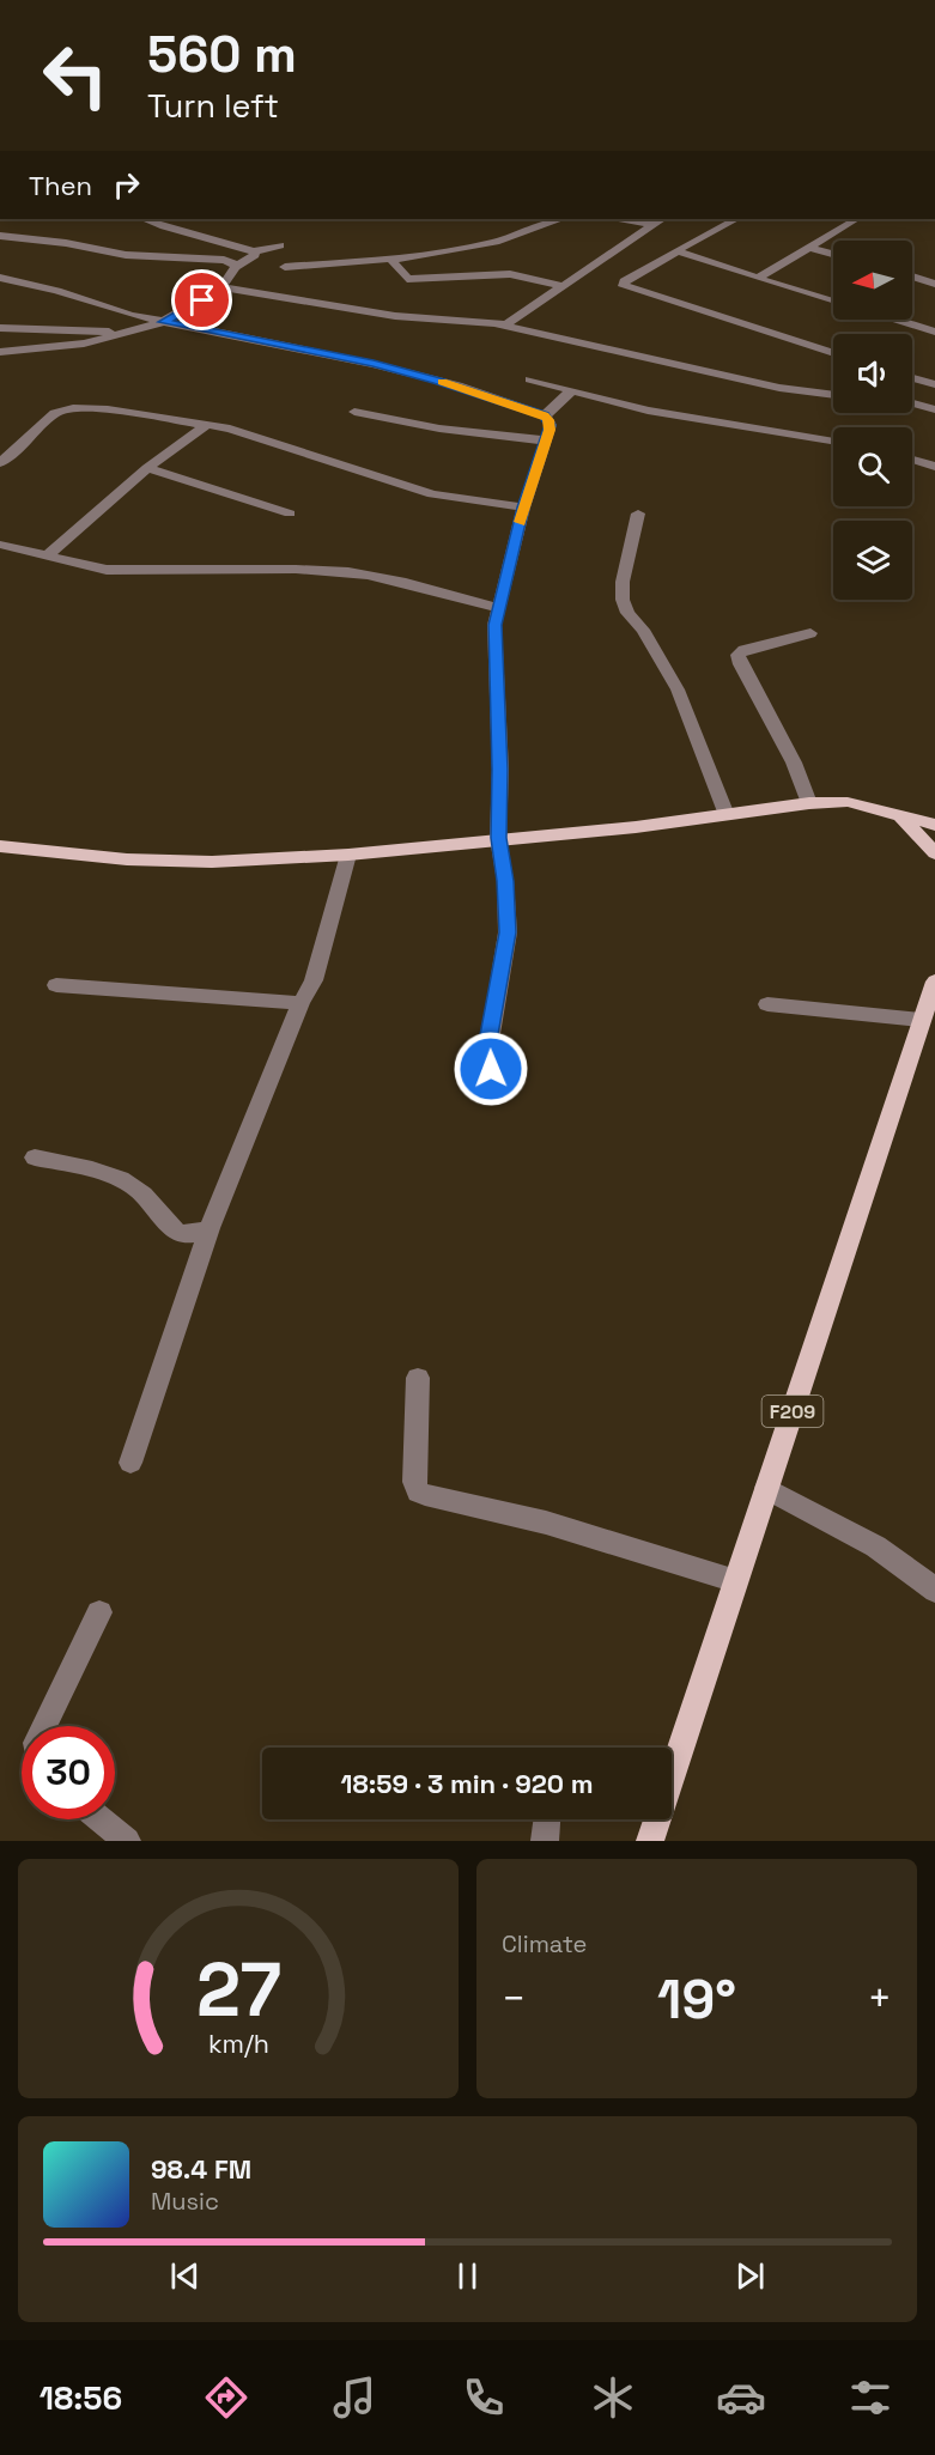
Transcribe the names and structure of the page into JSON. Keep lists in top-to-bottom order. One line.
{"streets":{"main road":["F209"]},"north":"left","page":{"turn":["560 m","Turn left"],"then":"Then","limit":"30","trip":"18:59 · 3 min · 920 m","tile":"Climate","heat":["−","19°","+"],"song":["98.4 FM","Music"],"tabs":"18:56","gauge":["27","km/h"]}}
